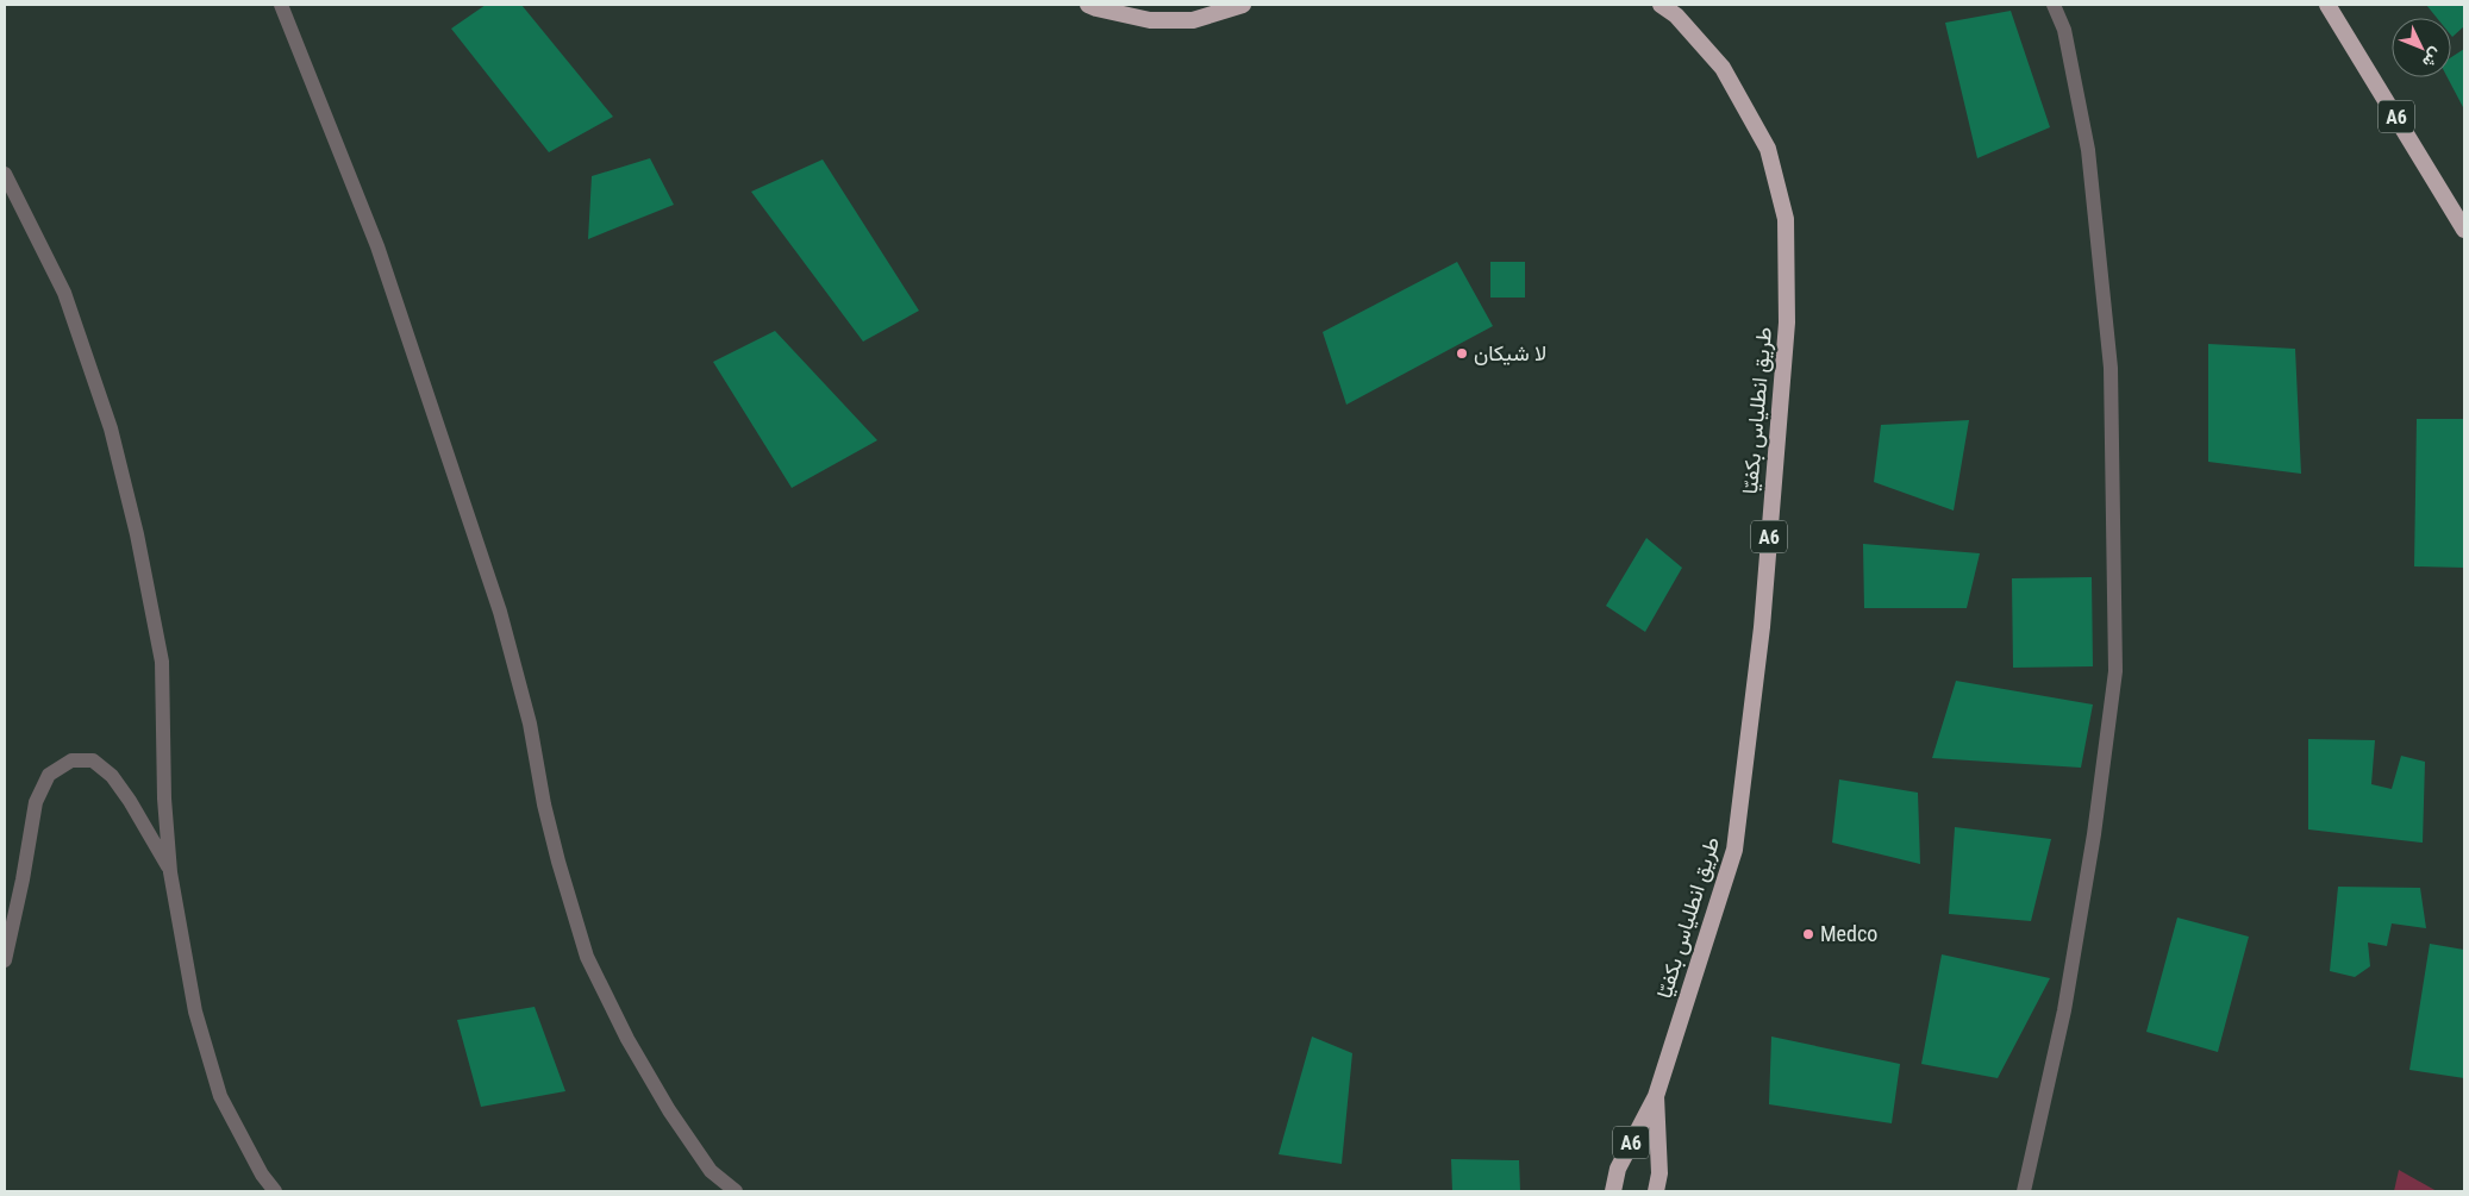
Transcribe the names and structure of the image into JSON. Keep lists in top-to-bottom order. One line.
{"streets":{"highway":["A6","طريق انطلياس بكفيّا"]},"places":["لا شيكان","Medco"],"north":"bottom right"}
